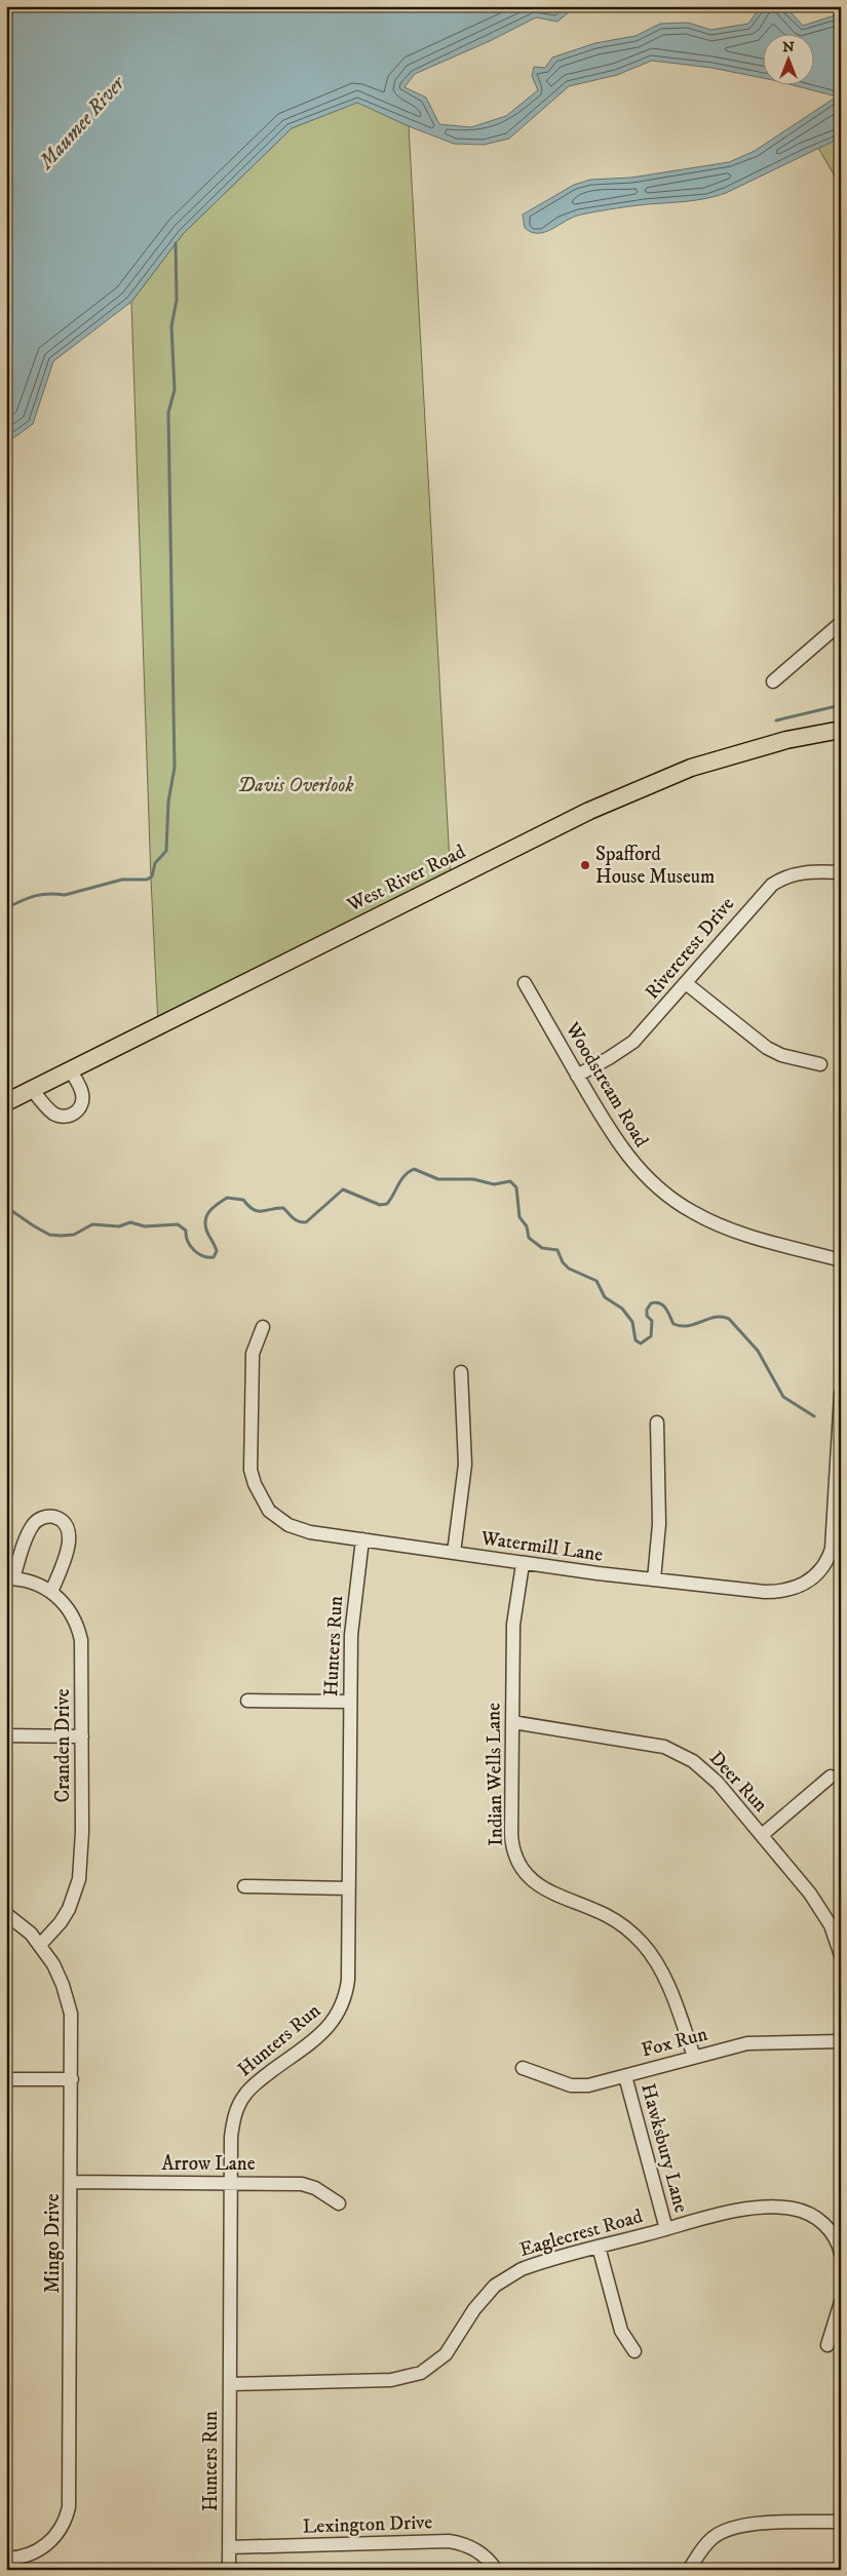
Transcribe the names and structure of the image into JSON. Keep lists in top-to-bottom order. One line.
{"streets":{"main road":["West River Road"],"street":["Rivercrest Drive","Woodstream Road","Watermill Lane","Hunters Run","Cranden Drive","Indian Wells Lane","Deer Run","Fox Run","Hawksbury Lane","Arrow Lane","Eaglecrest Road","Mingo Drive","Lexington Drive"]},"crossings":[["Rivercrest Drive","Woodstream Road"],["Watermill Lane","Hunters Run"],["Watermill Lane","Indian Wells Lane"],["Hunters Run","Arrow Lane"],["Hunters Run","Eaglecrest Road"],["Hunters Run","Lexington Drive"],["Cranden Drive","Mingo Drive"],["Indian Wells Lane","Deer Run"],["Indian Wells Lane","Fox Run"],["Fox Run","Hawksbury Lane"],["Hawksbury Lane","Eaglecrest Road"],["Arrow Lane","Mingo Drive"]],"water":["Maumee River"],"parks":["Davis Overlook"],"places":["Spafford House Museum"],"north":"top"}
